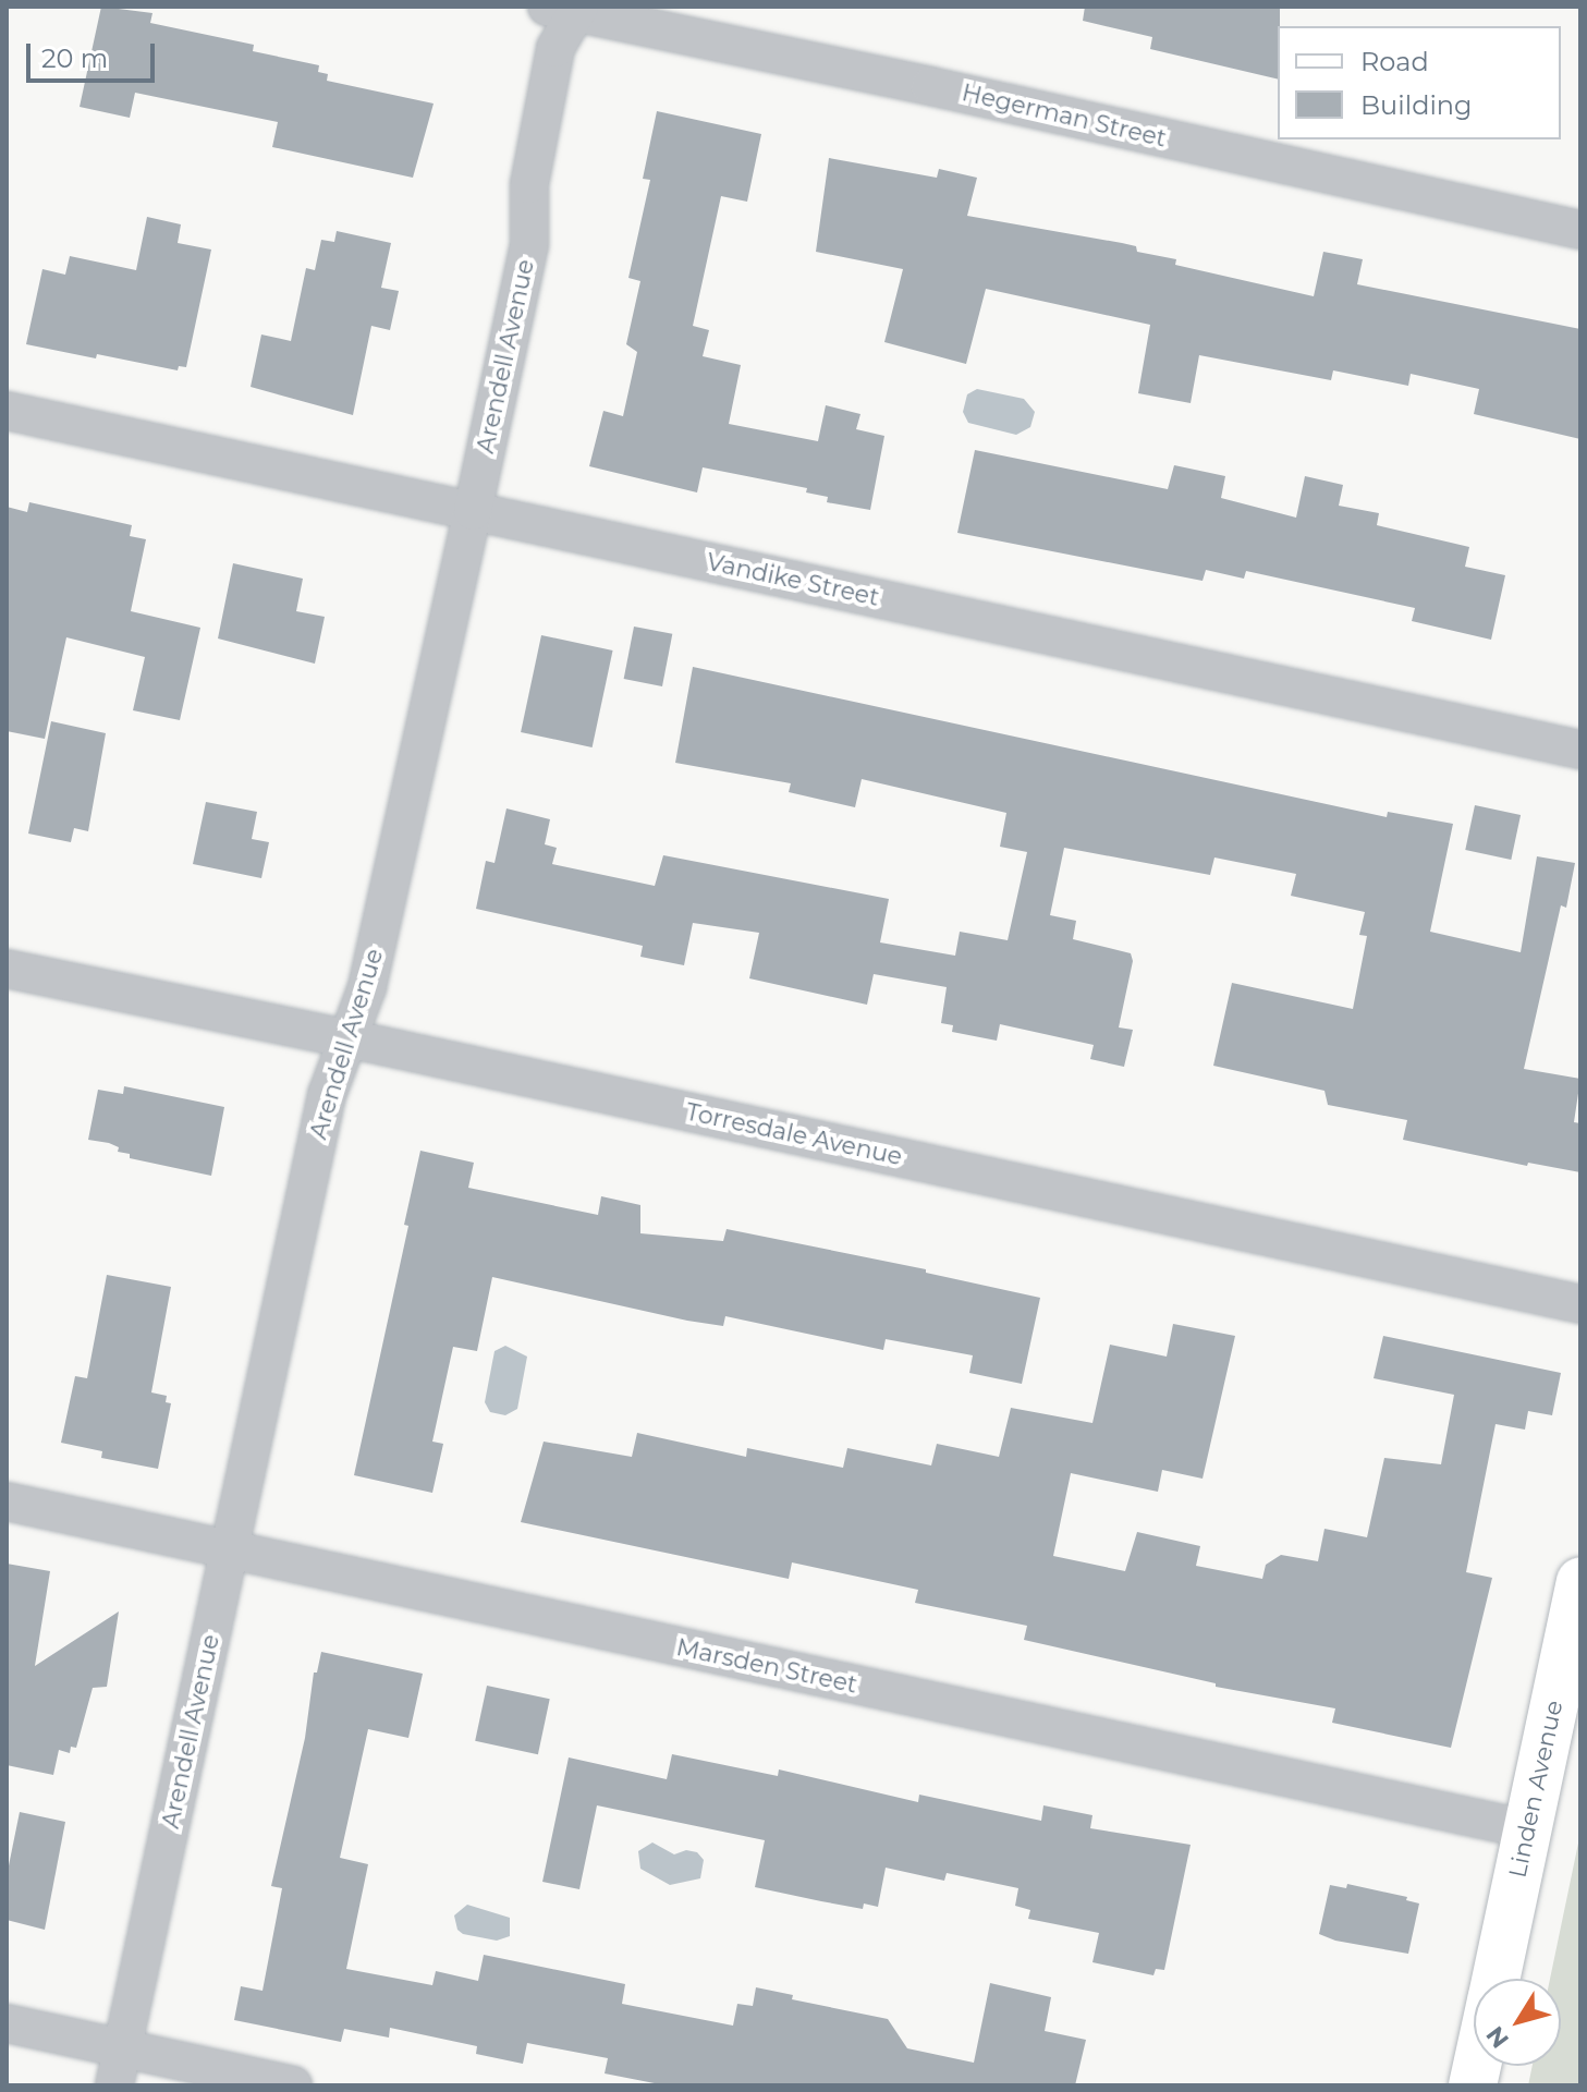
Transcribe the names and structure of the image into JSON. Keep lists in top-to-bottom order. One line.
{"streets":{"street":["Hegerman Street","Arendell Avenue","Vandike Street","Torresdale Avenue","Marsden Street","Linden Avenue"]},"crossings":[["Hegerman Street","Arendell Avenue"],["Arendell Avenue","Vandike Street"],["Arendell Avenue","Torresdale Avenue"],["Arendell Avenue","Marsden Street"],["Marsden Street","Linden Avenue"]],"legend":["Road","Building"],"scale_bar":"20 m","north":"bottom left"}
